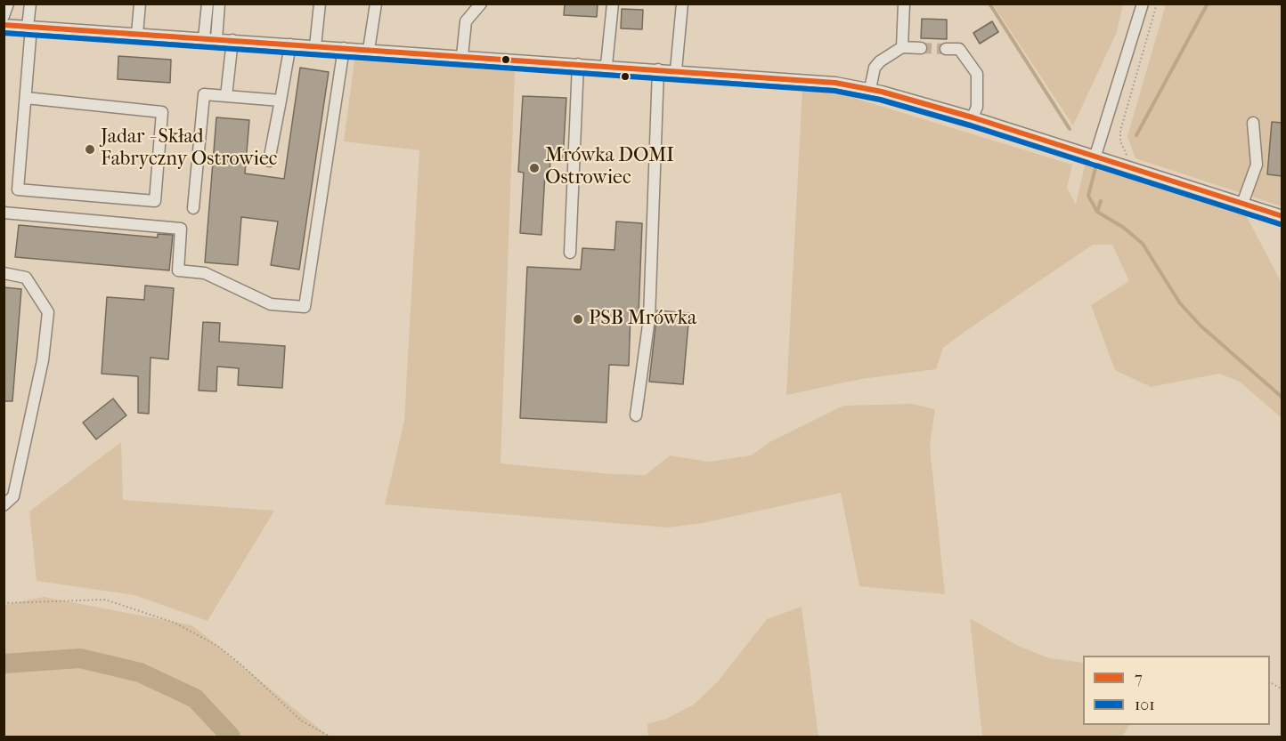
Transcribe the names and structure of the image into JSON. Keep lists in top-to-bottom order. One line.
{"places":["Jadar - Skład Fabryczny Ostrowiec","Mrówka DOMI Ostrowiec","PSB Mrówka"],"lines":["transit line 7","transit line 101"],"legend":["7","101"]}
